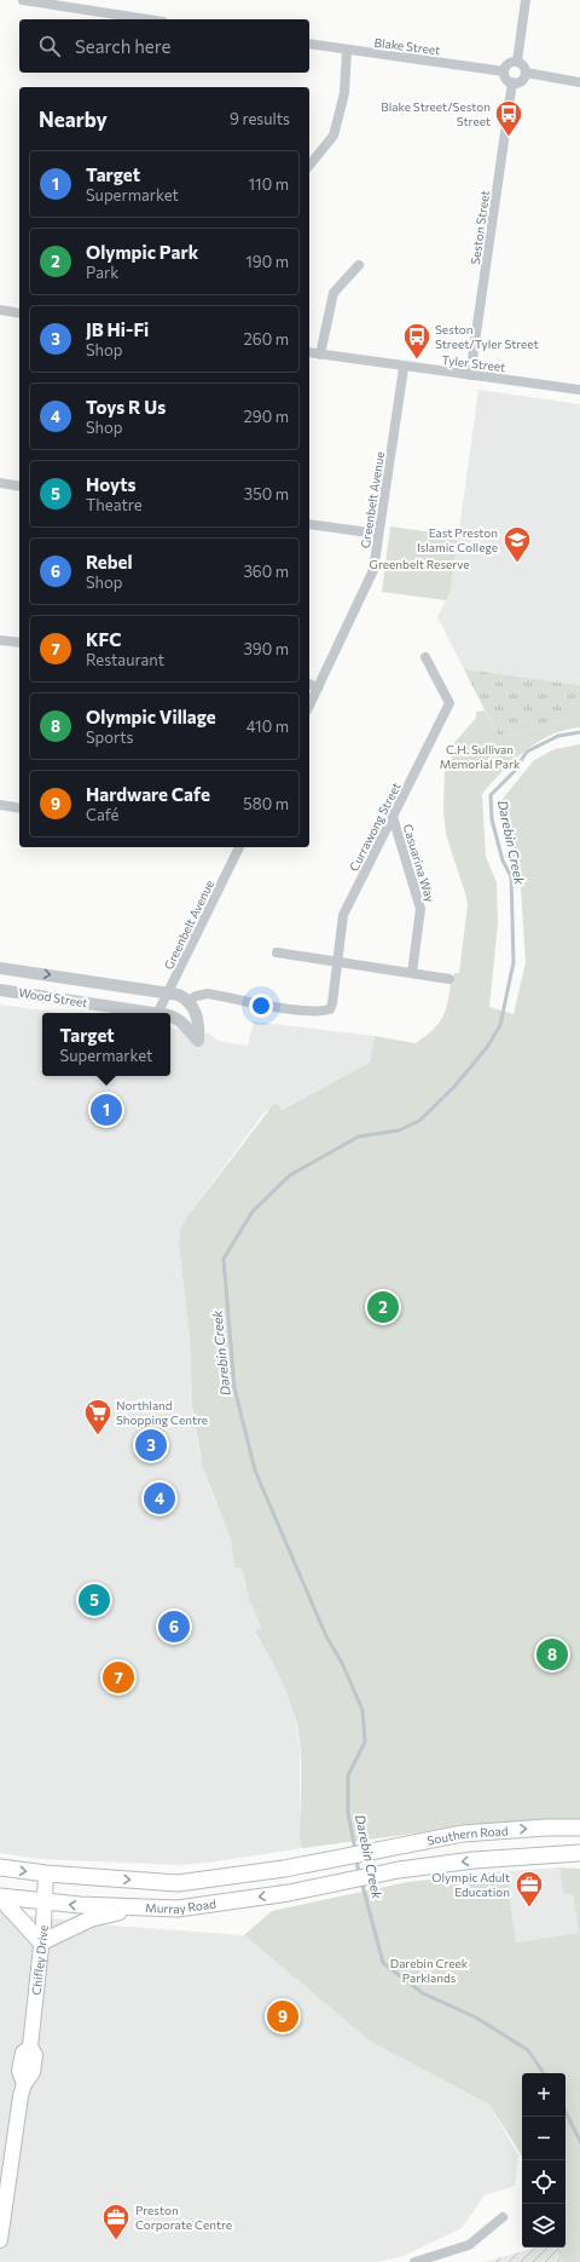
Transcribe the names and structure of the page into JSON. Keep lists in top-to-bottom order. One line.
{"streets":{"main road":["Southern Road","Murray Road","Chifley Drive"],"street":["Blake Street","Seston Street","Tyler Street","Greenbelt Avenue","Currawong Street","Casuarina Way","Wood Street"]},"crossings":[["Blake Street","Seston Street"],["Seston Street","Tyler Street"],["Tyler Street","Greenbelt Avenue"],["Greenbelt Avenue","Wood Street"],["Currawong Street","Casuarina Way"],["Currawong Street","Wood Street"],["Southern Road","Murray Road"],["Murray Road","Chifley Drive"]],"water":["Darebin Creek"],"parks":["Greenbelt Reserve","C.H. Sullivan Memorial Park","Darebin Creek Parklands"],"places":{"bus stop":["Blake Street/Seston Street","Seston Street/Tyler Street"],"school or university":["East Preston Islamic College"],"supermarket":["Northland Shopping Centre"],"office":["Olympic Adult Education","Preston Corporate Centre"]},"page":{"search":"Search here","heading":["Nearby","9 results"],"list":[{"mark":"1","name":"Target","note":"Supermarket","value":"110 m"},{"mark":"2","name":"Olympic Park","note":"Park","value":"190 m"},{"mark":"3","name":"JB Hi-Fi","note":"Shop","value":"260 m"},{"mark":"4","name":"Toys R Us","note":"Shop","value":"290 m"},{"mark":"5","name":"Hoyts","note":"Theatre","value":"350 m"},{"mark":"6","name":"Rebel","note":"Shop","value":"360 m"},{"mark":"7","name":"KFC","note":"Restaurant","value":"390 m"},{"mark":"8","name":"Olympic Village","note":"Sports","value":"410 m"},{"mark":"9","name":"Hardware Cafe","note":"Café","value":"580 m"}],"popup":["Target","Supermarket"],"pins":["1","2","3","4","5","6","8","7","9"],"map_buttons":["+","−"]}}
